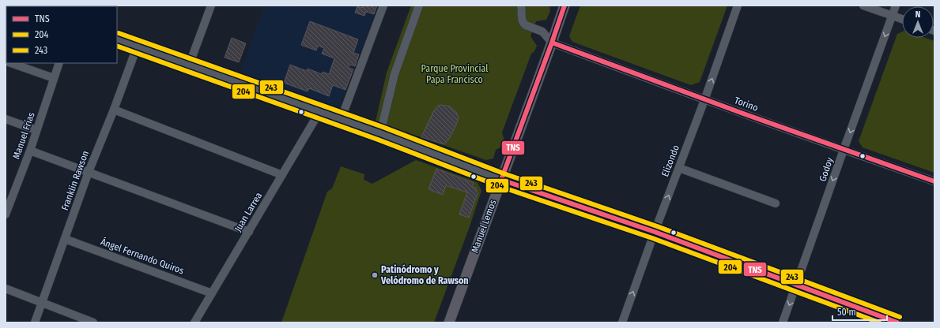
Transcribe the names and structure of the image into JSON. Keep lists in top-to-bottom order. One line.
{"streets":{"main road":["Manuel Lemos"],"street":["Torino","Manuel Frías","Elizondo","Godoy","Franklin Rawson","Juan Larrea","Ángel Fernando Quiros"]},"crossings":[["Torino","Elizondo"],["Torino","Godoy"],["Torino","Manuel Lemos"],["Franklin Rawson","Ángel Fernando Quiros"],["Juan Larrea","Ángel Fernando Quiros"]],"one_way":["Elizondo","Godoy"],"parks":["Parque Provincial Papa Francisco"],"places":["Patinódromo y Velódromo de Rawson"],"lines":["transit line TNS","transit line 243","transit line 204"],"legend":["TNS","204","243"],"scale_bar":"50 m","north":"top"}
